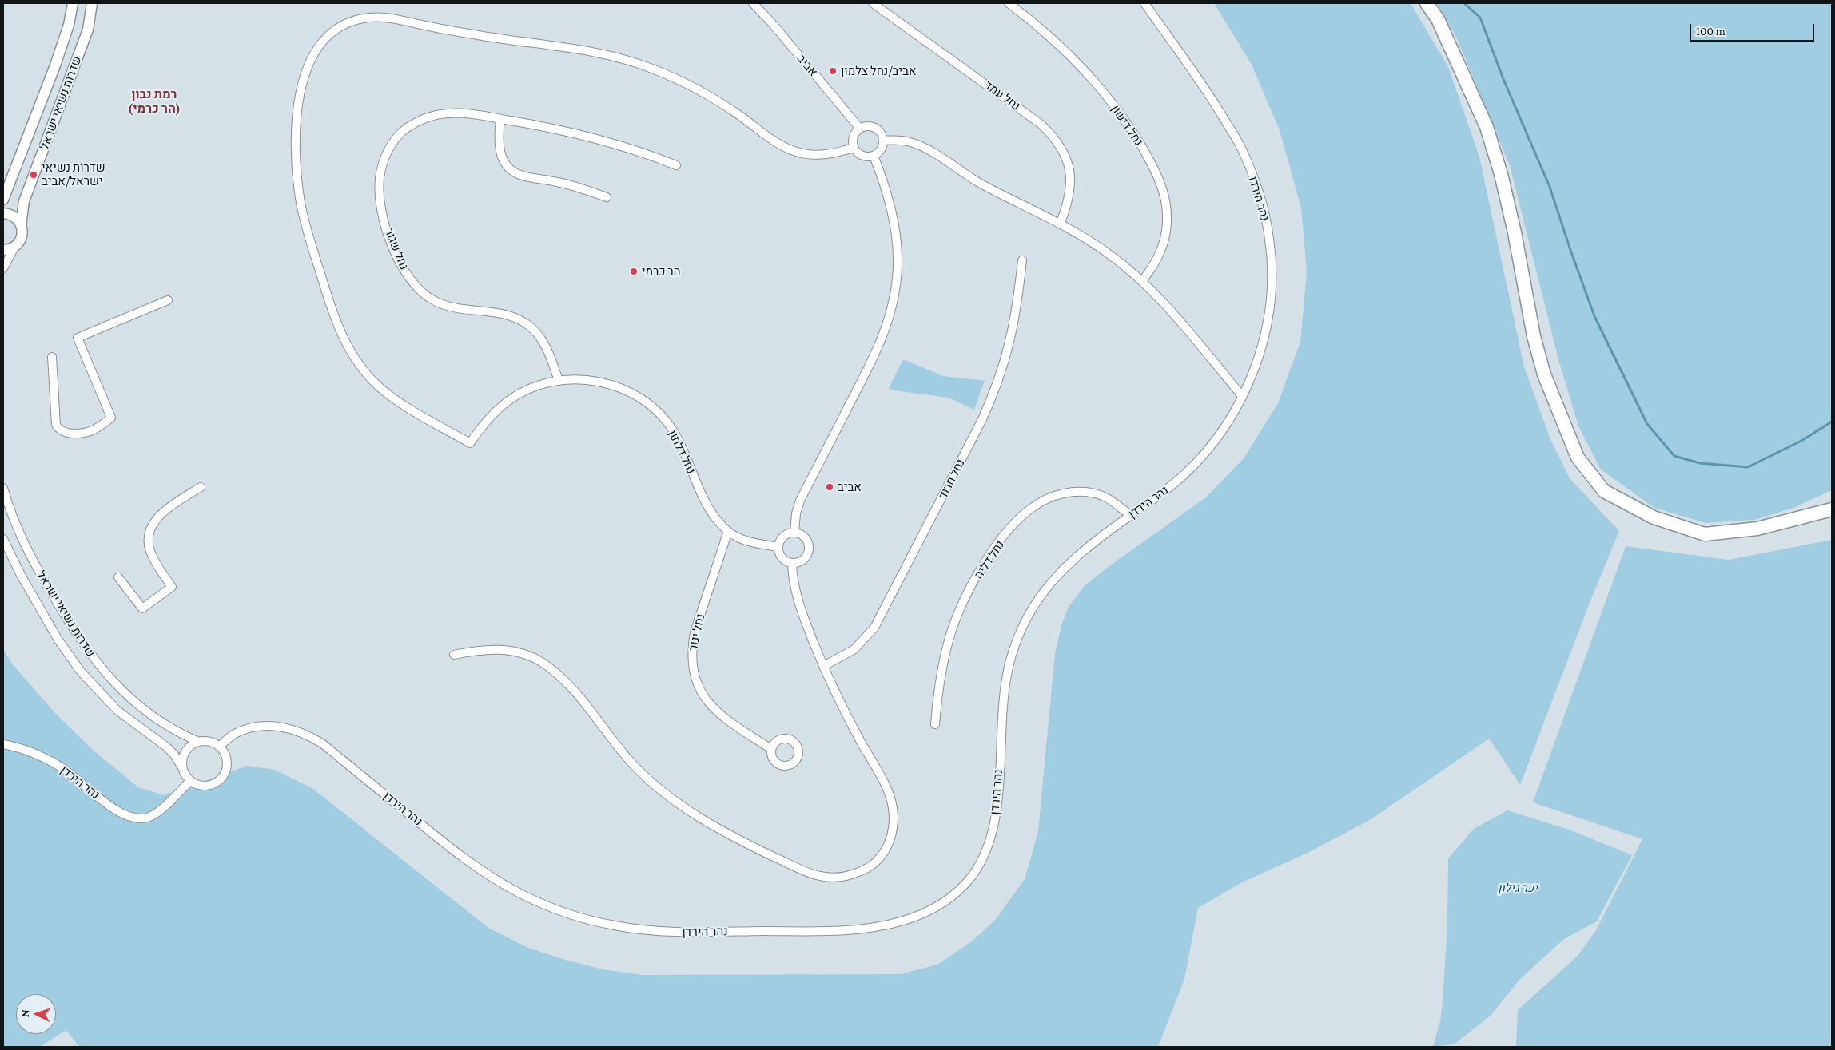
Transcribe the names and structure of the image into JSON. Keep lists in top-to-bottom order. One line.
{"streets":{"street":["אביב","נחל עמד","שדרות נשיאי ישראל","נחל דישון","נהר הירדן","נחל שגור","נחל דלתון","נחל חרוד","נחל דליה","נחל יגור"]},"crossings":[["אביב","נחל דלתון"],["שדרות נשיאי ישראל","נהר הירדן"],["נהר הירדן","נחל דליה"],["נחל שגור","נחל דלתון"],["נחל דלתון","נחל יגור"]],"districts":["רמת נבון (הר כרמי)"],"parks":["יער גילון"],"places":["אביב/נחל צלמון","שדרות נשיאי ישראל/אביב","הר כרמי","אביב"],"scale_bar":"100 m","north":"left"}
